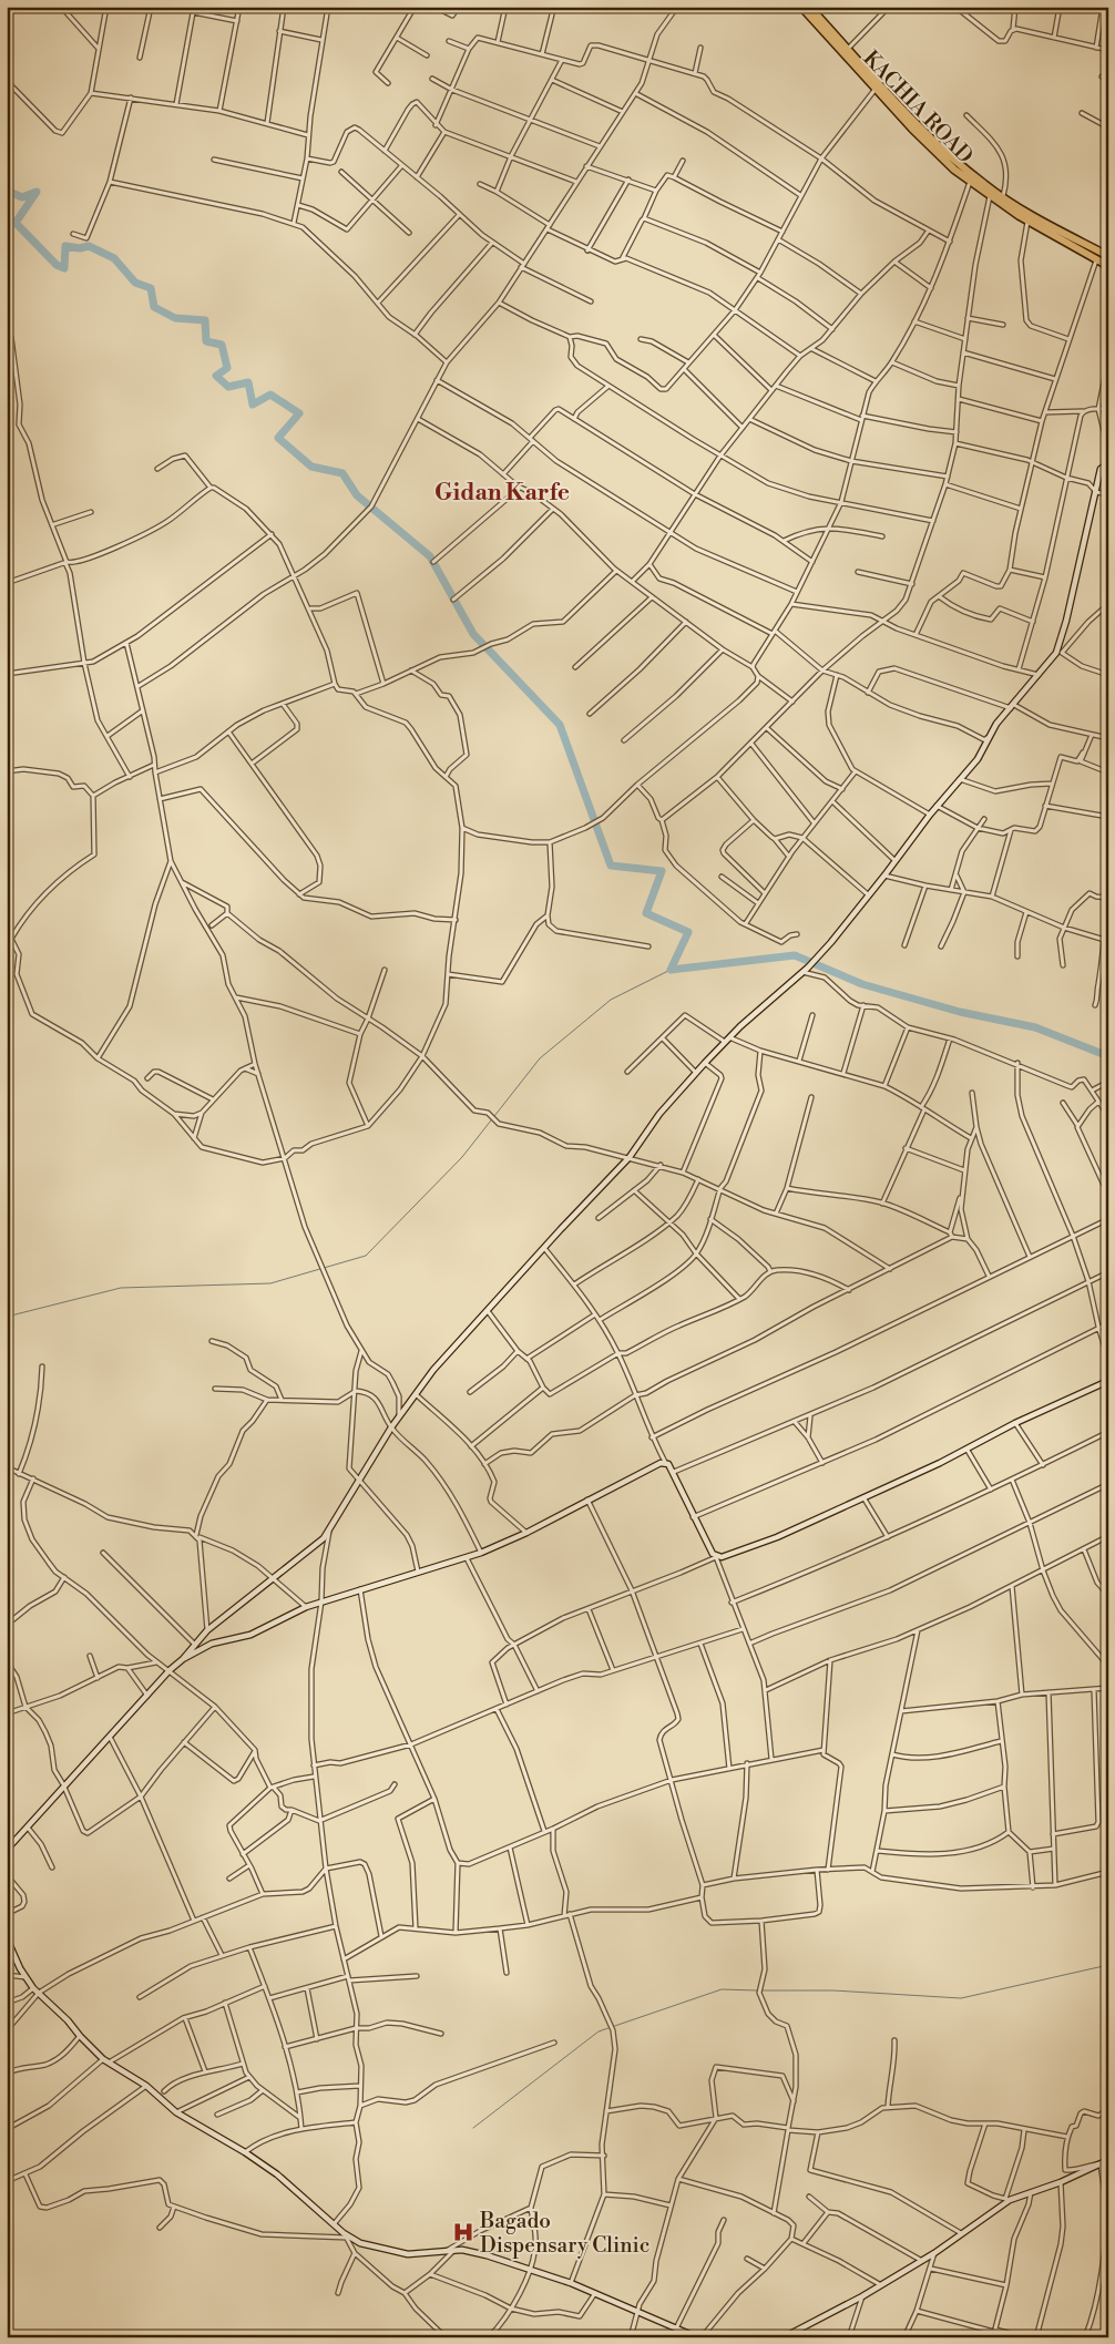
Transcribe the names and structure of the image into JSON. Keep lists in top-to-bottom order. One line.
{"streets":{"highway":["KACHIA ROAD"]},"districts":["Gidan Karfe"],"places":{"hospital":["Bagado Dispensary Clinic"]}}
